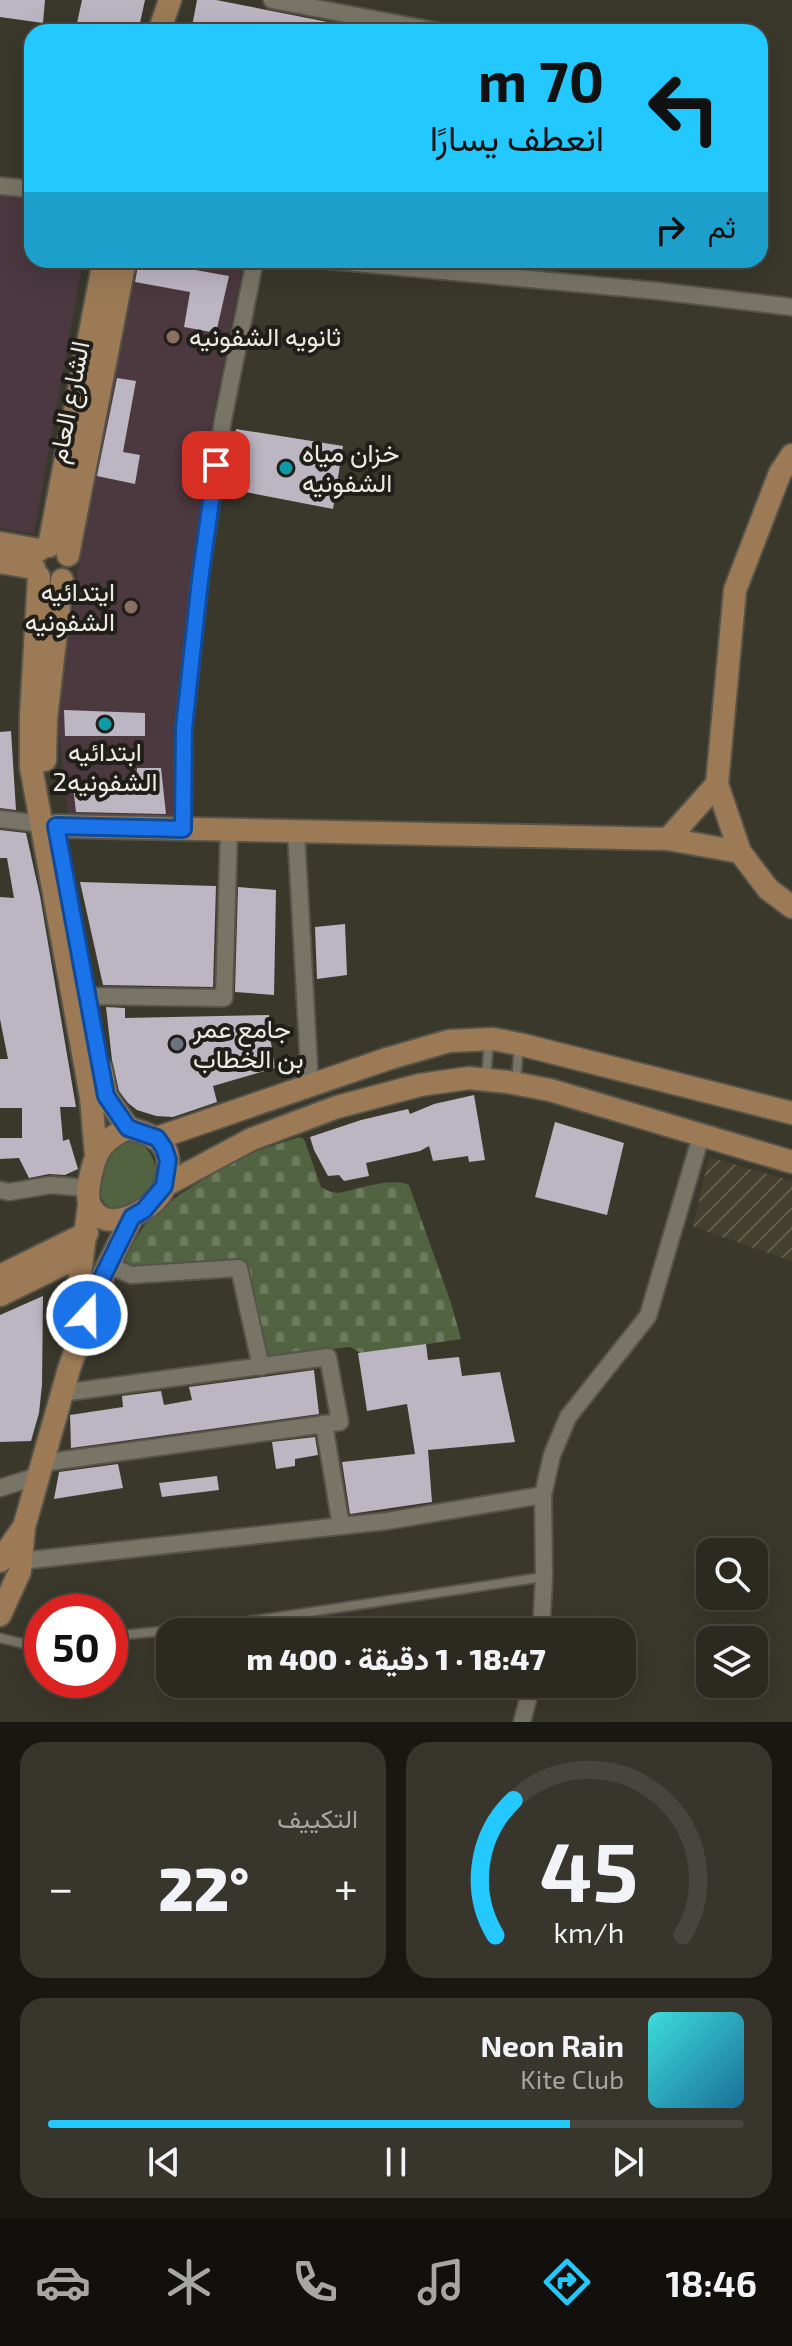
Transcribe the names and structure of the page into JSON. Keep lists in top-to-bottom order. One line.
{"streets":{"main road":["الشارع العام"]},"places":["ثانويه الشفونيه","خزان مياه الشفونيه","ايتدائيه الشفونيه","ابتدائيه الشفونيه2","جامع عمر بن الخطاب"],"page":{"turn":["70 m","انعطف يسارًا"],"then":"ثم","limit":"50","trip":"18:47 · 1 دقيقة · 400 m","tile":"التكييف","heat":["−","22°","+"],"song":["Neon Rain","Kite Club"],"tabs":"18:46","gauge":["45","km/h"]}}
